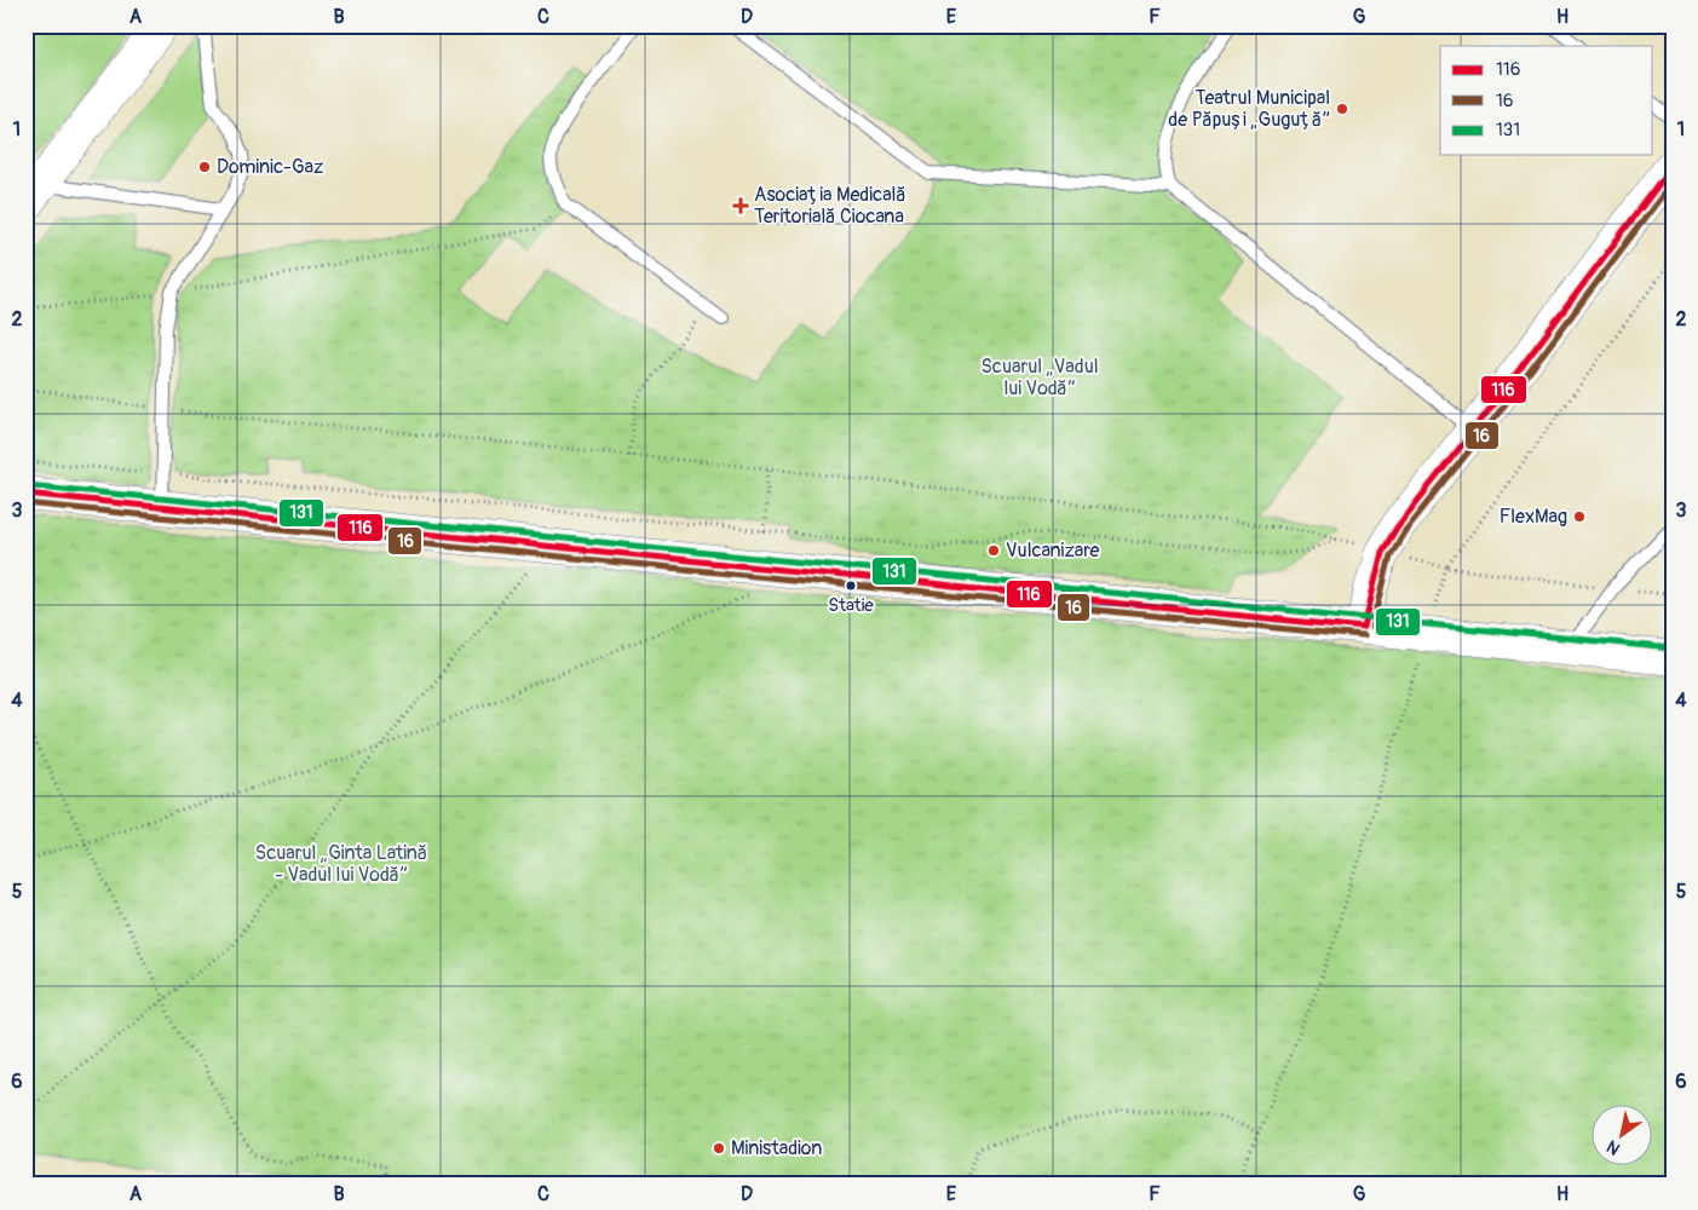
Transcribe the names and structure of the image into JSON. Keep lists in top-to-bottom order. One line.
{"parks":["Scuarul „Vadul lui Vodă”","Scuarul „Ginta Latină - Vadul lui Vodă”"],"places":{"other":["Teatrul Municipal de Păpuși „Guguță”","Dominic-Gaz","FlexMag","Vulcanizare","Statie","Ministadion"],"health":["Asociația Medicală Teritorială Ciocana"]},"lines":["transit line 116","transit line 16","transit line 131"],"legend":["116","16","131"],"north":"bottom left","grid":{"columns":["A","B","C","D","E","F","G","H"],"rows":["1","2","3","4","5","6"]}}
